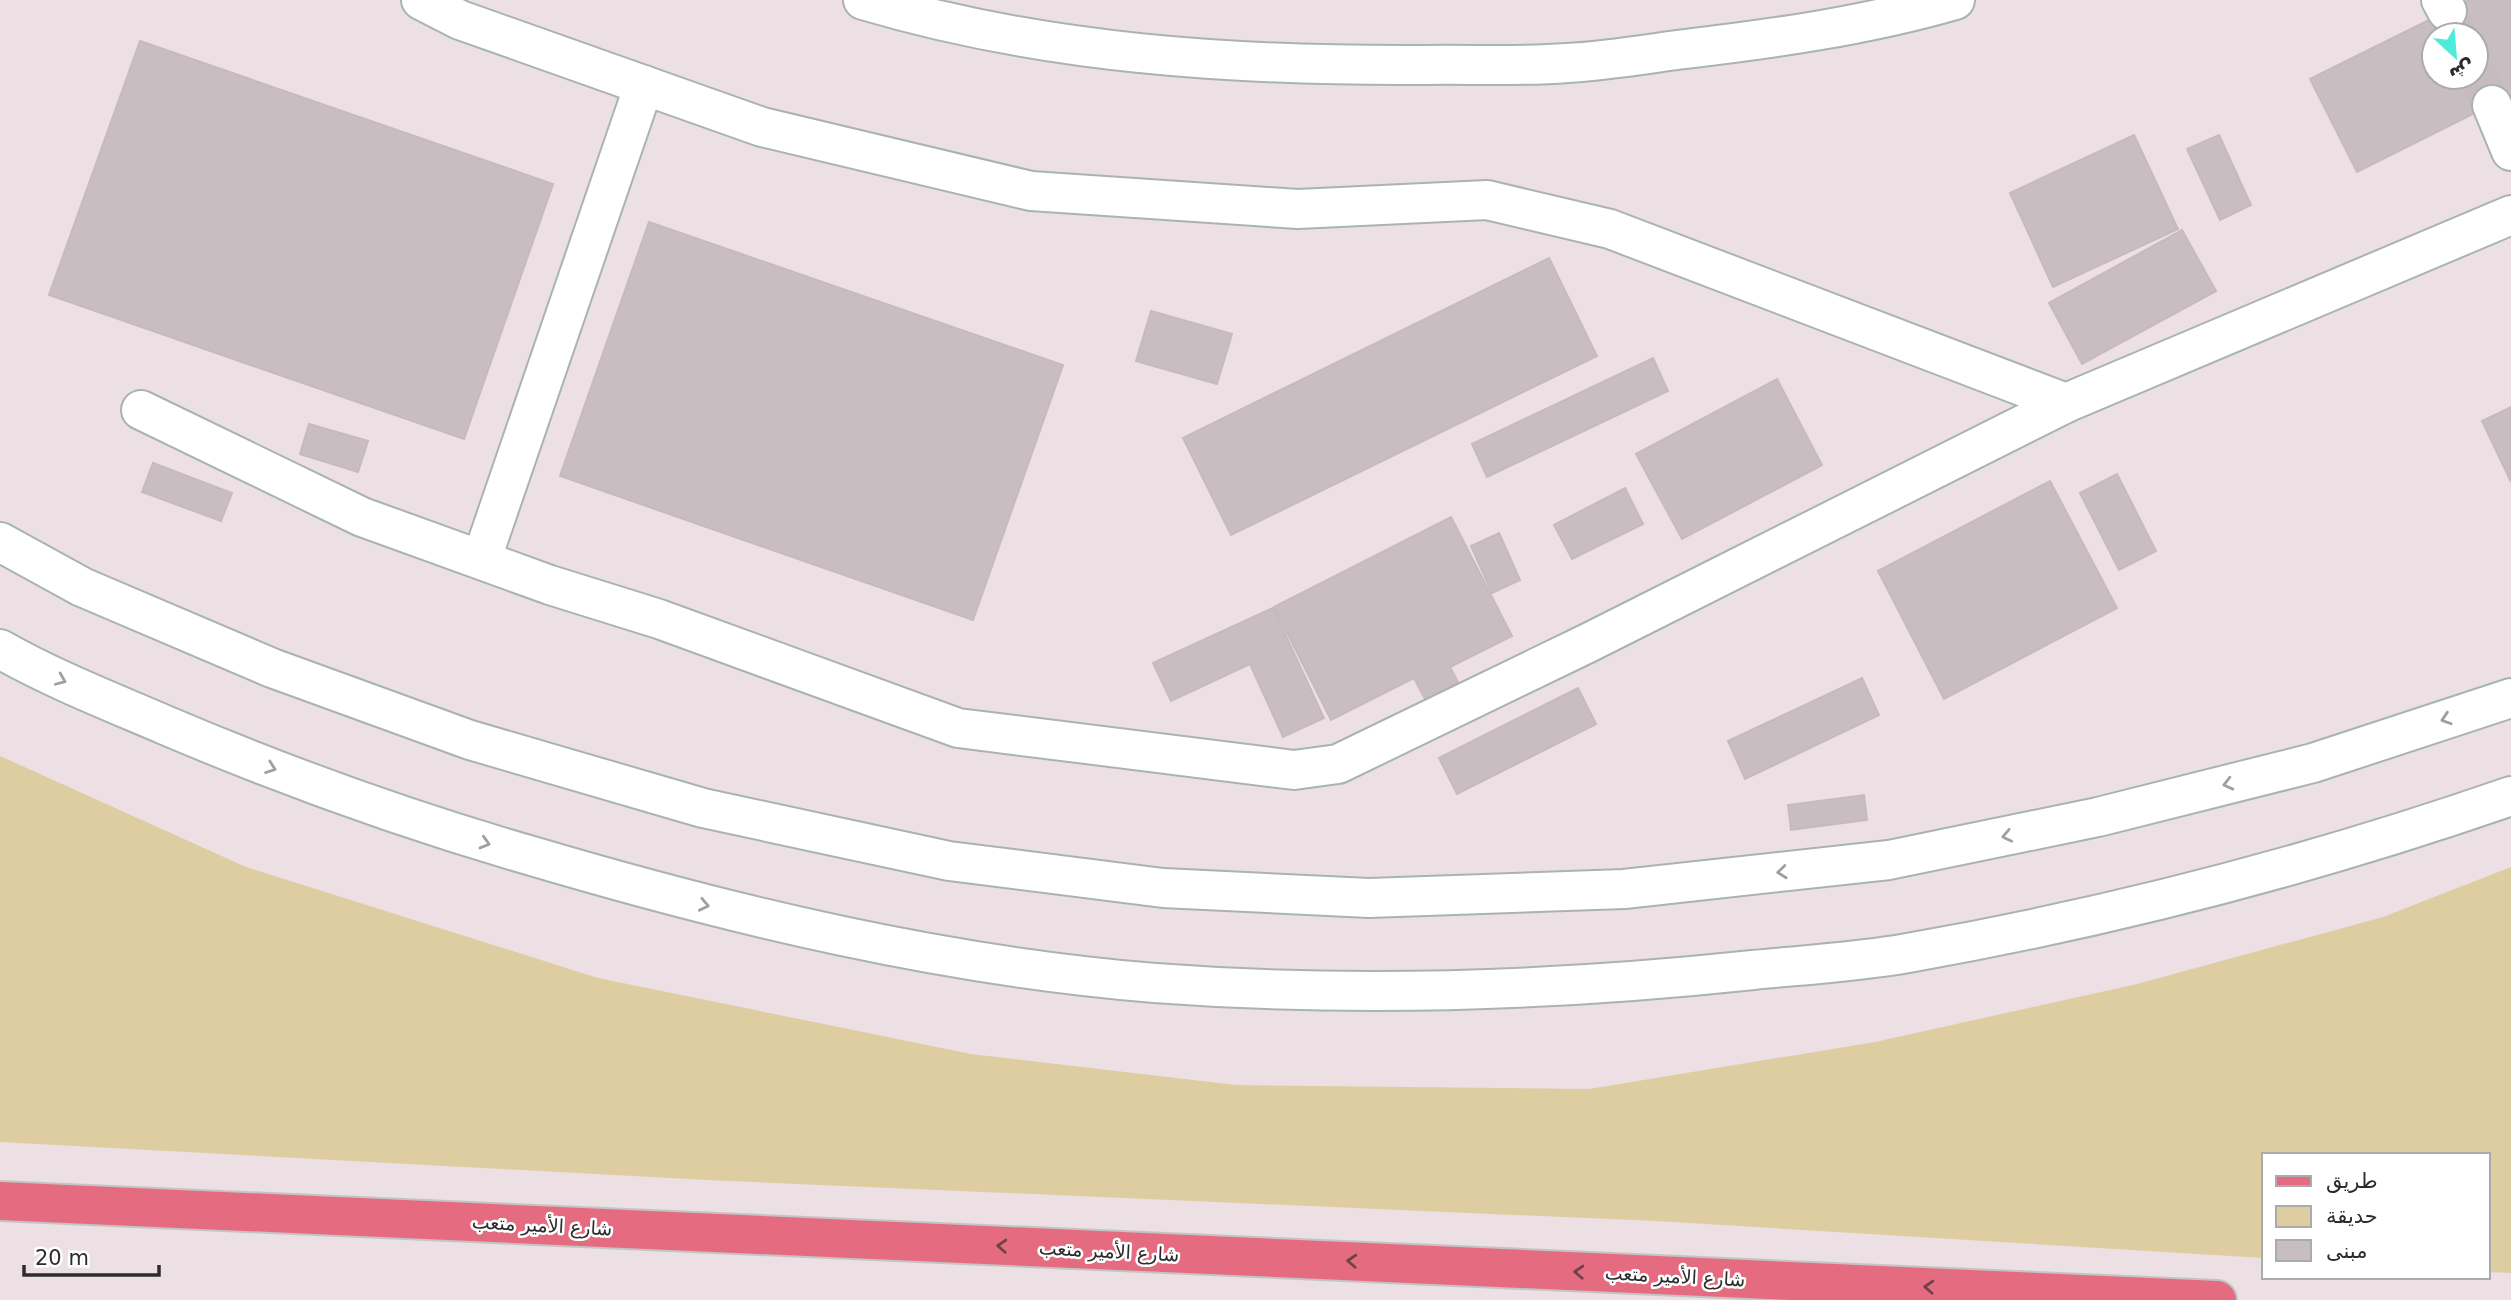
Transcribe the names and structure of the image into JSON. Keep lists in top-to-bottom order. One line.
{"streets":{"main road":["شارع الأمير متعب"]},"one_way":["شارع الأمير متعب"],"legend":["طريق","حديقة","مبنى"],"scale_bar":"20 m","north":"bottom right"}
